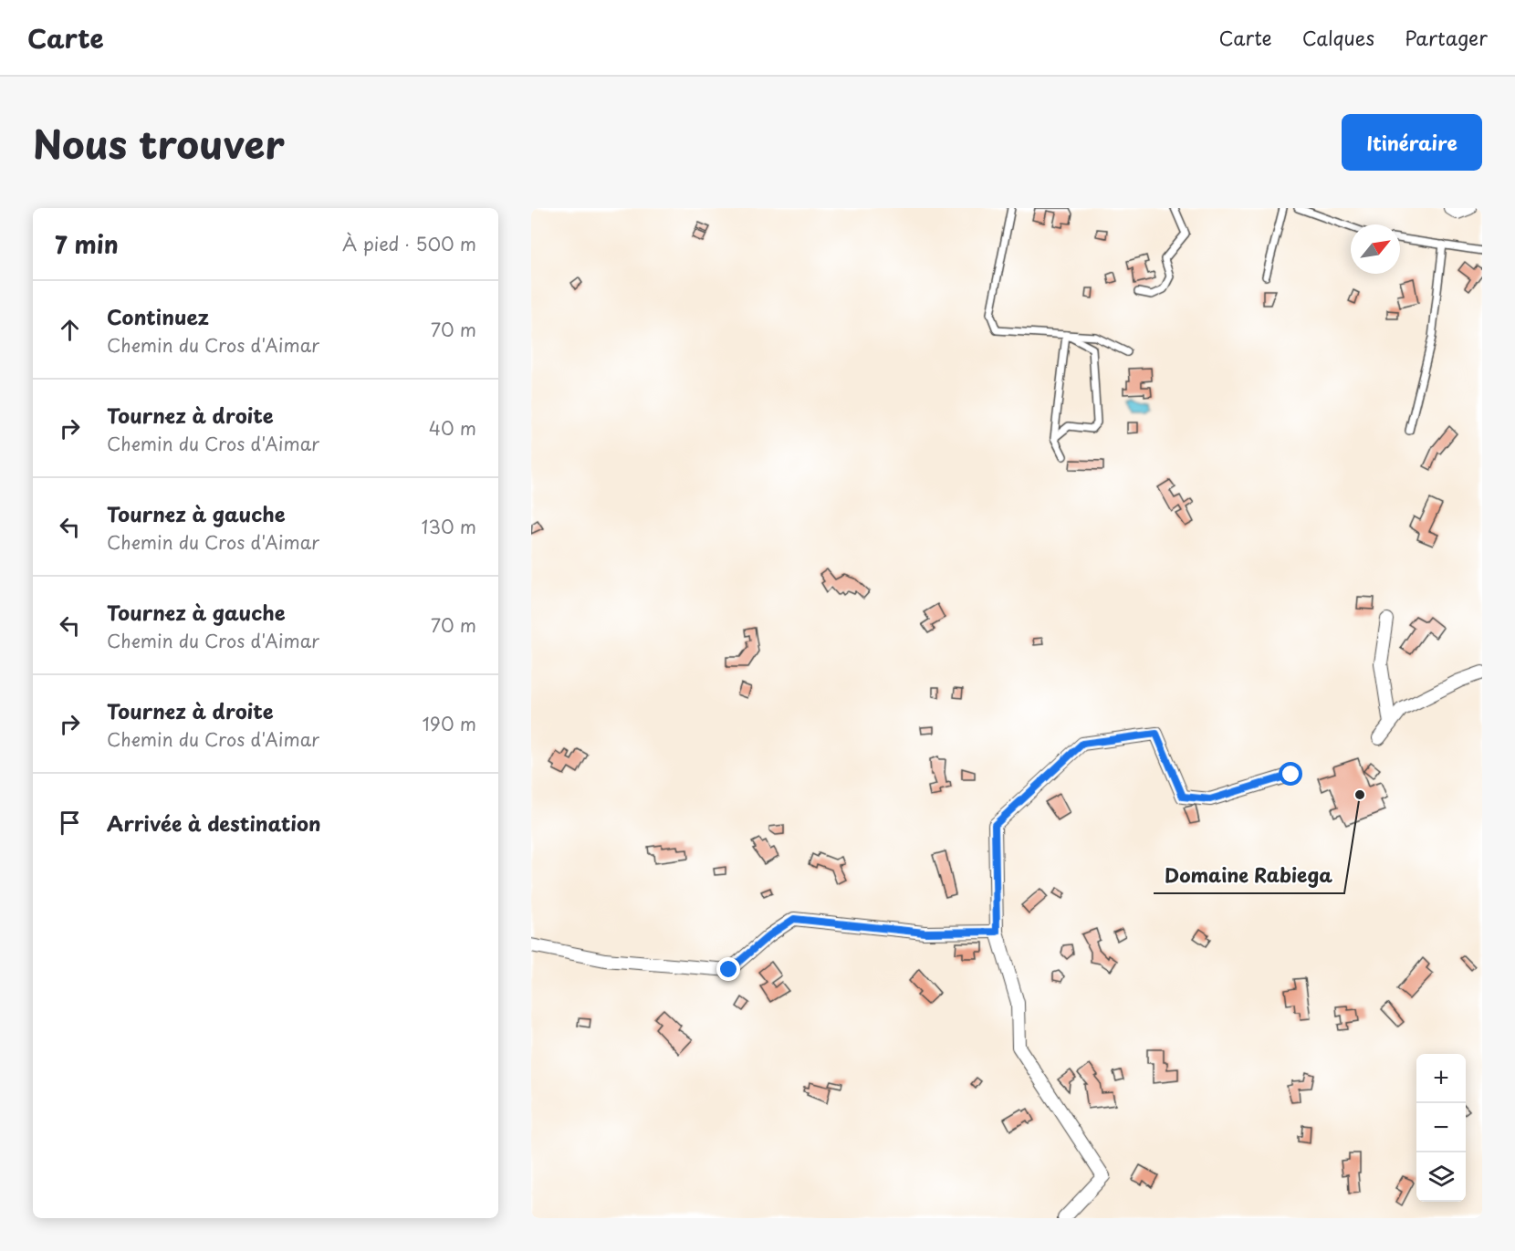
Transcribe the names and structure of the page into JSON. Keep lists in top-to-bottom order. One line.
{"places":["Domaine Rabiega"],"north":"top right","page":{"header":"Carte","nav":["Carte","Calques","Partager"],"title":"Nous trouver","buttons":"Itinéraire","heading":["7 min","À pied · 500 m"],"list":[["Continuez","Chemin du Cros d'Aimar","70 m"],["Tournez à droite","Chemin du Cros d'Aimar","40 m"],["Tournez à gauche","Chemin du Cros d'Aimar","130 m"],["Tournez à gauche","Chemin du Cros d'Aimar","70 m"],["Tournez à droite","Chemin du Cros d'Aimar","190 m"],"Arrivée à destination"],"map_buttons":["+","−"]}}
